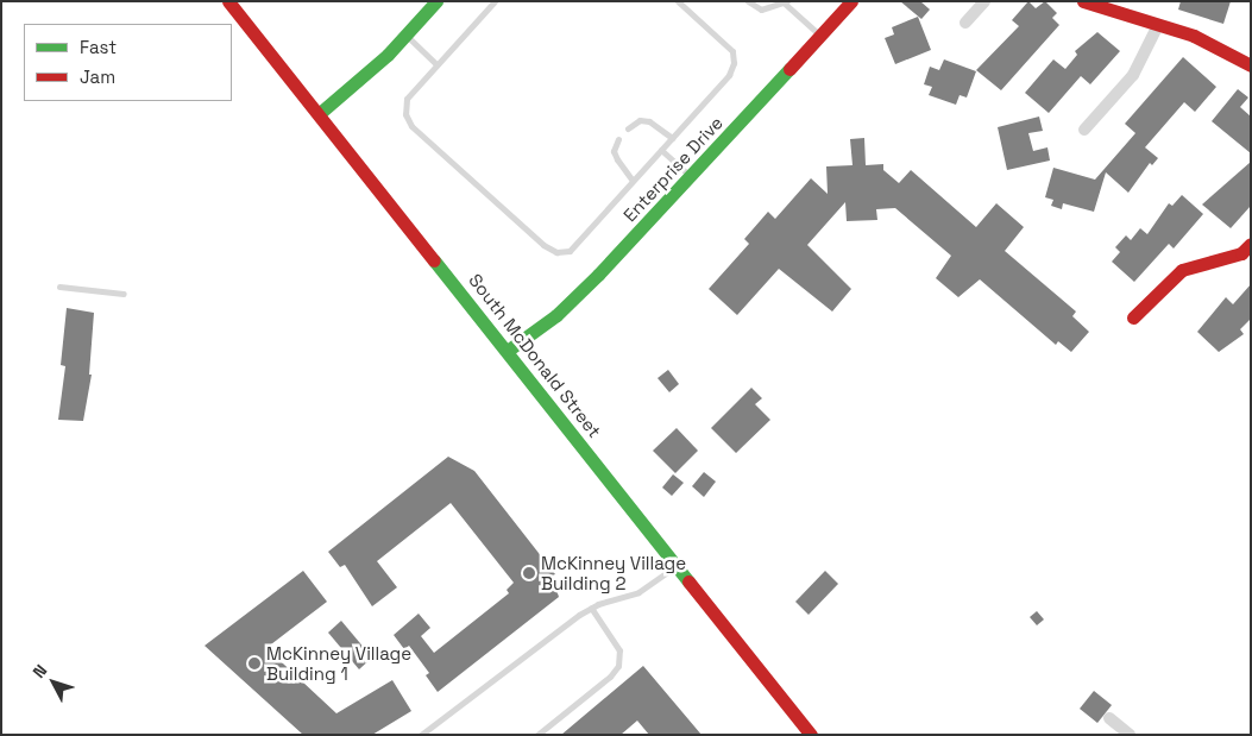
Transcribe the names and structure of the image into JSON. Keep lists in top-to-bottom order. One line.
{"streets":{"street":["Enterprise Drive","South McDonald Street"]},"crossings":[["Enterprise Drive","South McDonald Street"]],"places":["McKinney Village Building 2","McKinney Village Building 1"],"legend":["Fast","Jam"],"north":"top left"}
